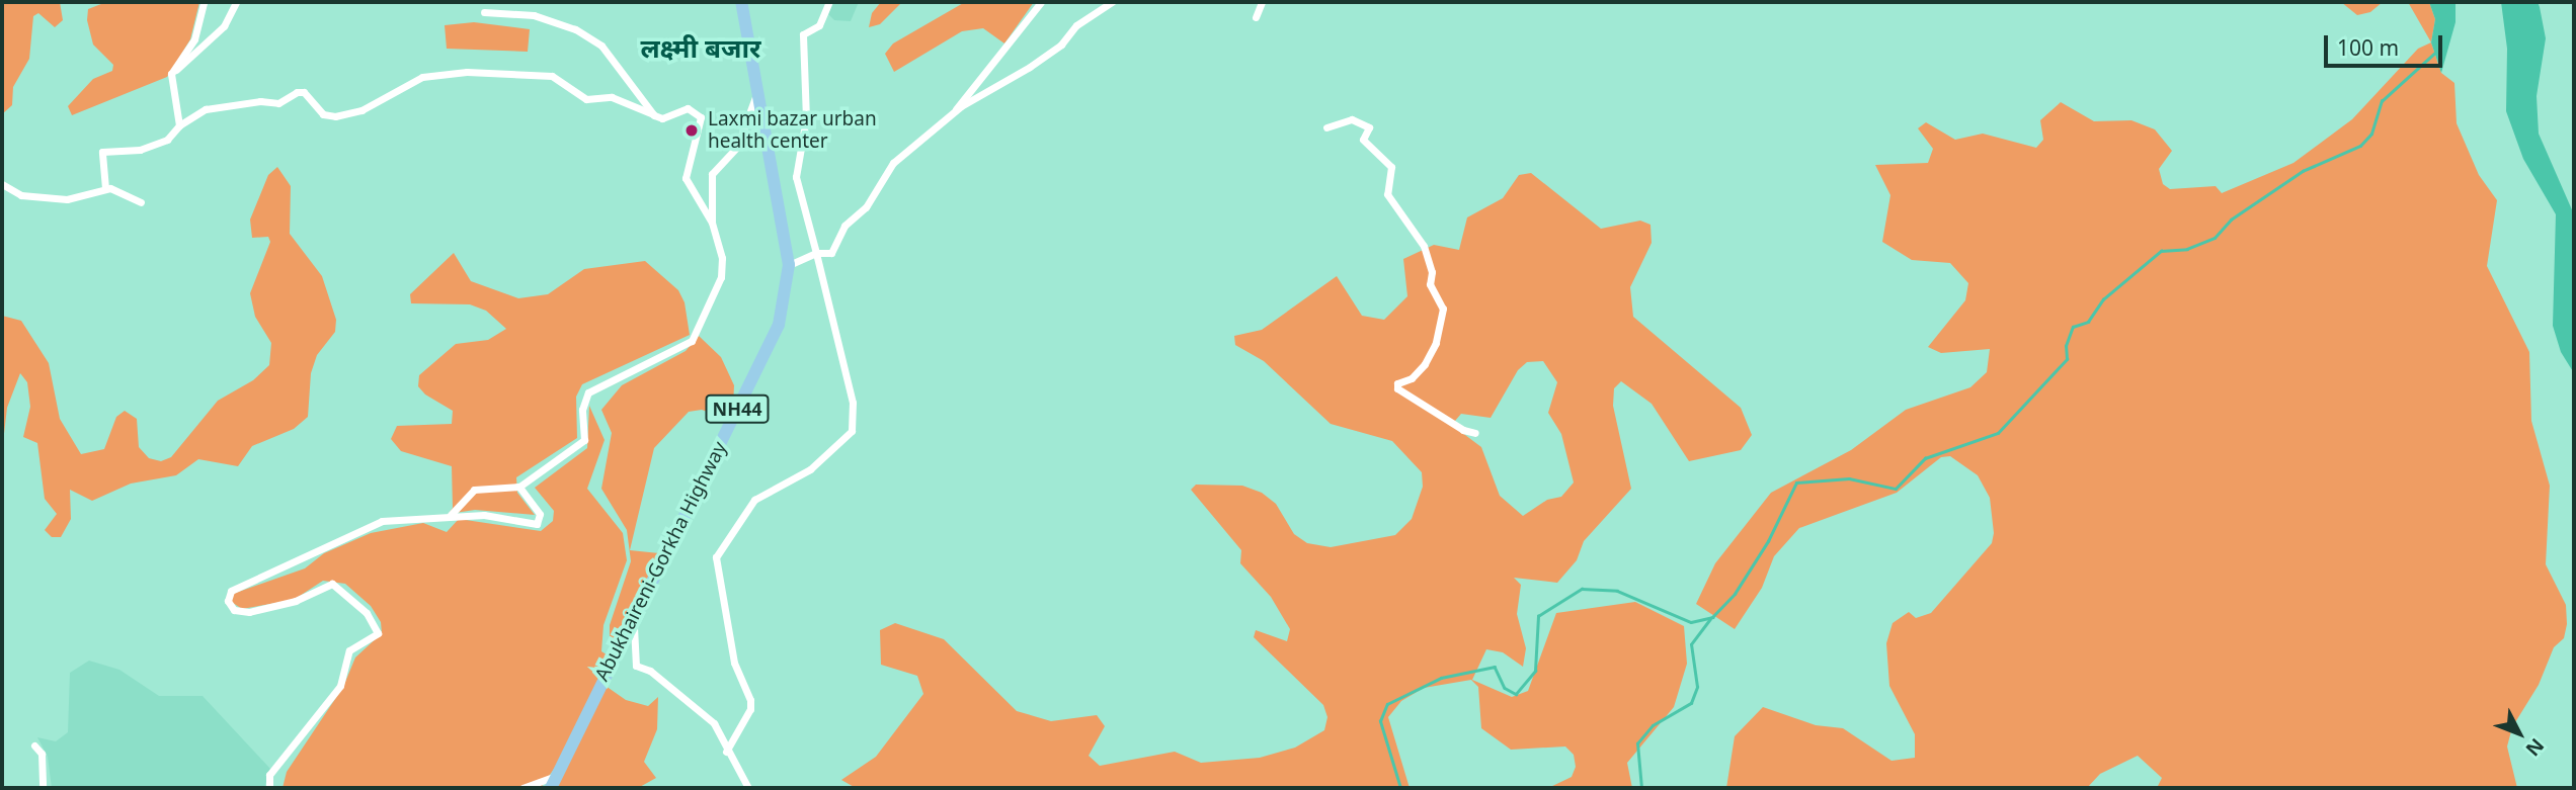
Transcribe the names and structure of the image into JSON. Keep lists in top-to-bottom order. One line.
{"streets":{"main road":["NH44","Abukhaireni-Gorkha Highway"]},"districts":["लक्ष्मी बजार"],"places":["Laxmi bazar urban health center"],"scale_bar":"100 m","north":"bottom right"}
